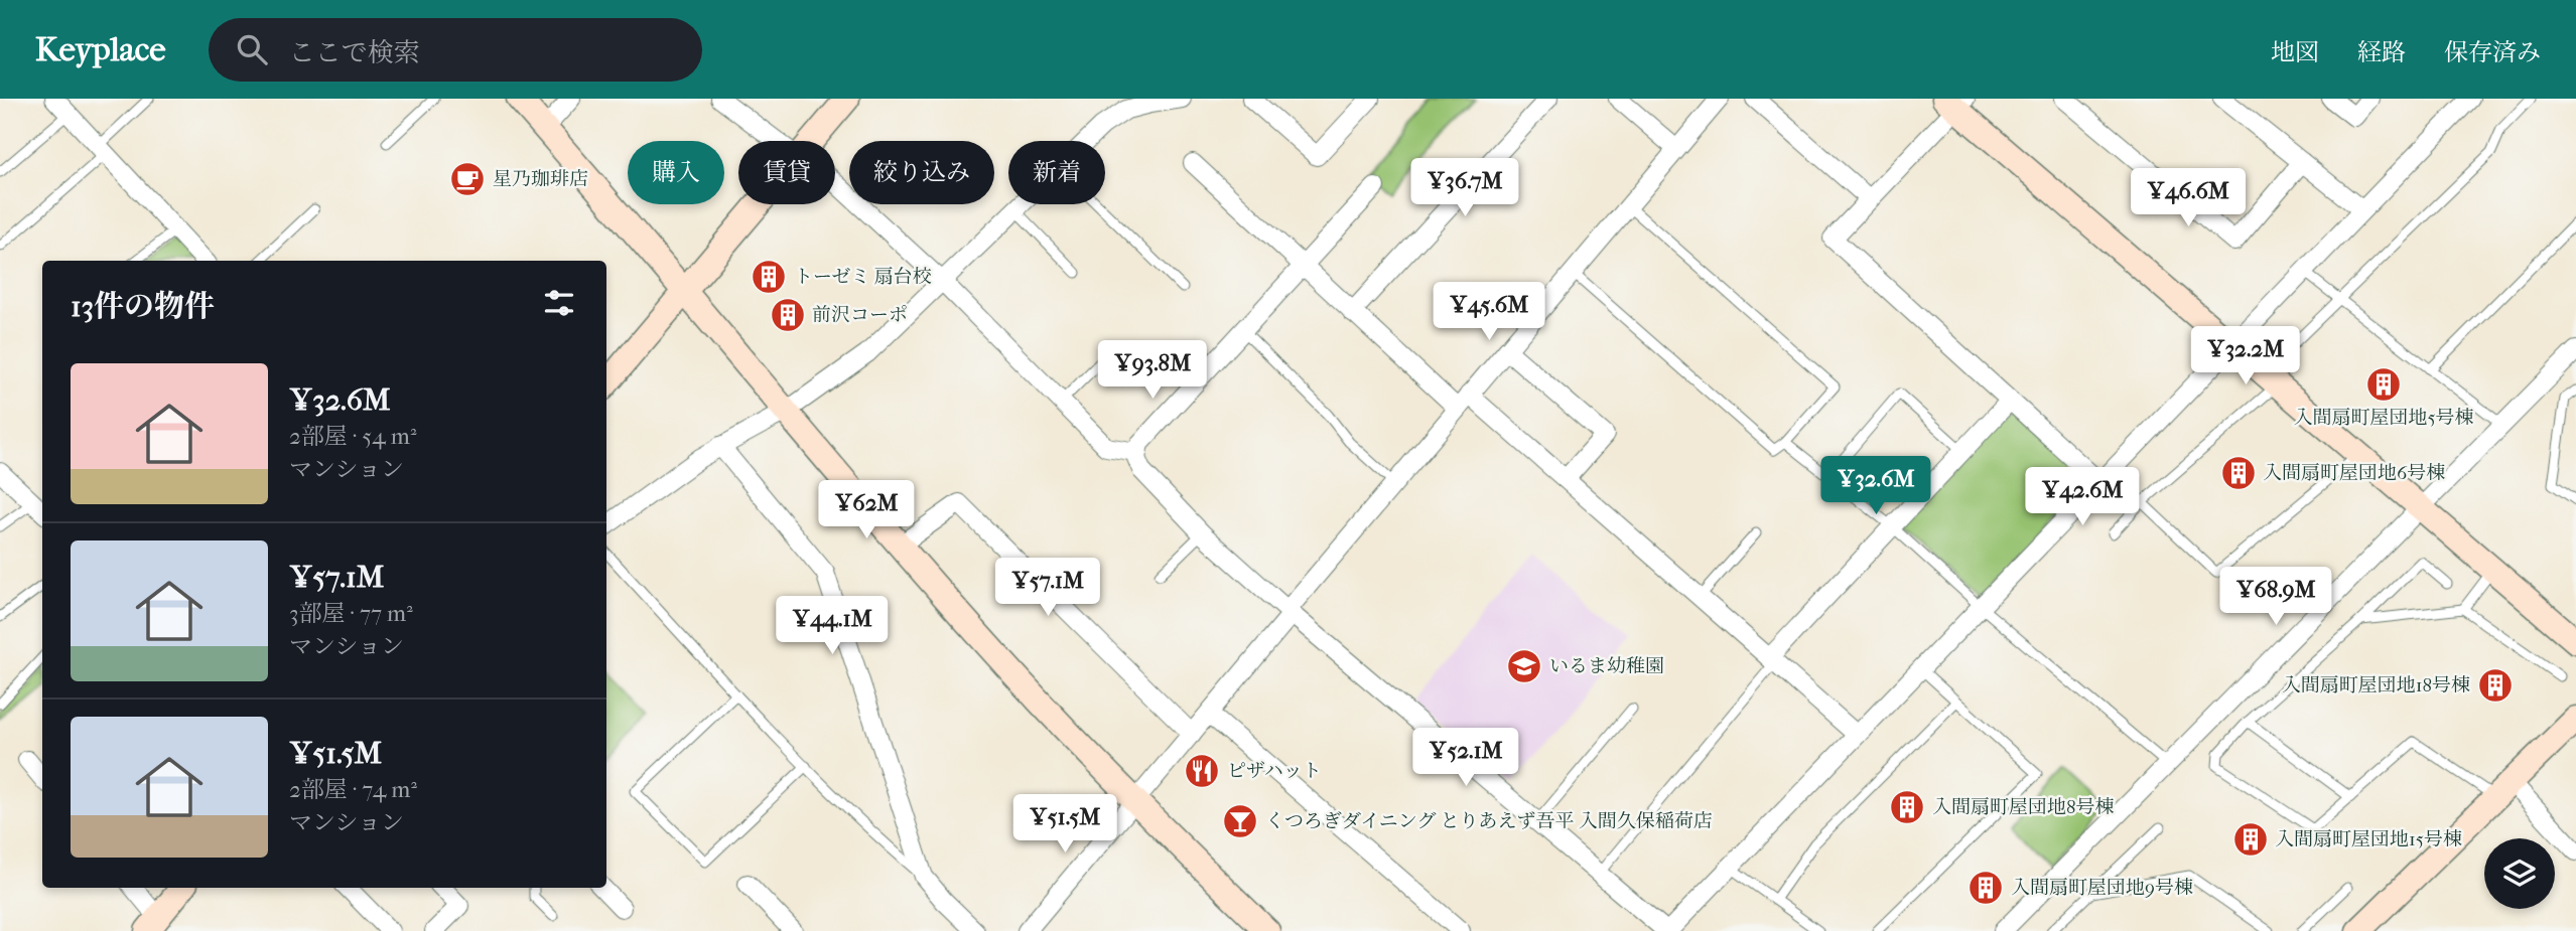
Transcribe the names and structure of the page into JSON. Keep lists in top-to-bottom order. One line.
{"places":{"cafe":["星乃珈琲店"],"building":["トーゼミ 扇台校","前沢コーポ","入間扇町屋団地5号棟","入間扇町屋団地6号棟","入間扇町屋団地18号棟","入間扇町屋団地8号棟","入間扇町屋団地15号棟","入間扇町屋団地9号棟"],"school or university":["いるま幼稚園"],"restaurant":["ピザハット"],"bar":["くつろぎダイニング とりあえず吾平 入間久保稲荷店"]},"page":{"header":"Keyplace","search":"ここで検索","nav":["地図","経路","保存済み"],"chip":["購入","賃貸","絞り込み","新着"],"price":["¥36.7M","¥46.6M","¥45.6M","¥32.2M","¥93.8M","¥32.6M","¥42.6M","¥62M","¥57.1M","¥68.9M","¥44.1M","¥52.1M","¥51.5M"],"heading":"13件の物件","list":[{"name":"¥32.6M","note":"2部屋 · 54 m² · マンション"},{"name":"¥57.1M","note":"3部屋 · 77 m² · マンション"},{"name":"¥51.5M","note":"2部屋 · 74 m² · マンション"}]}}
